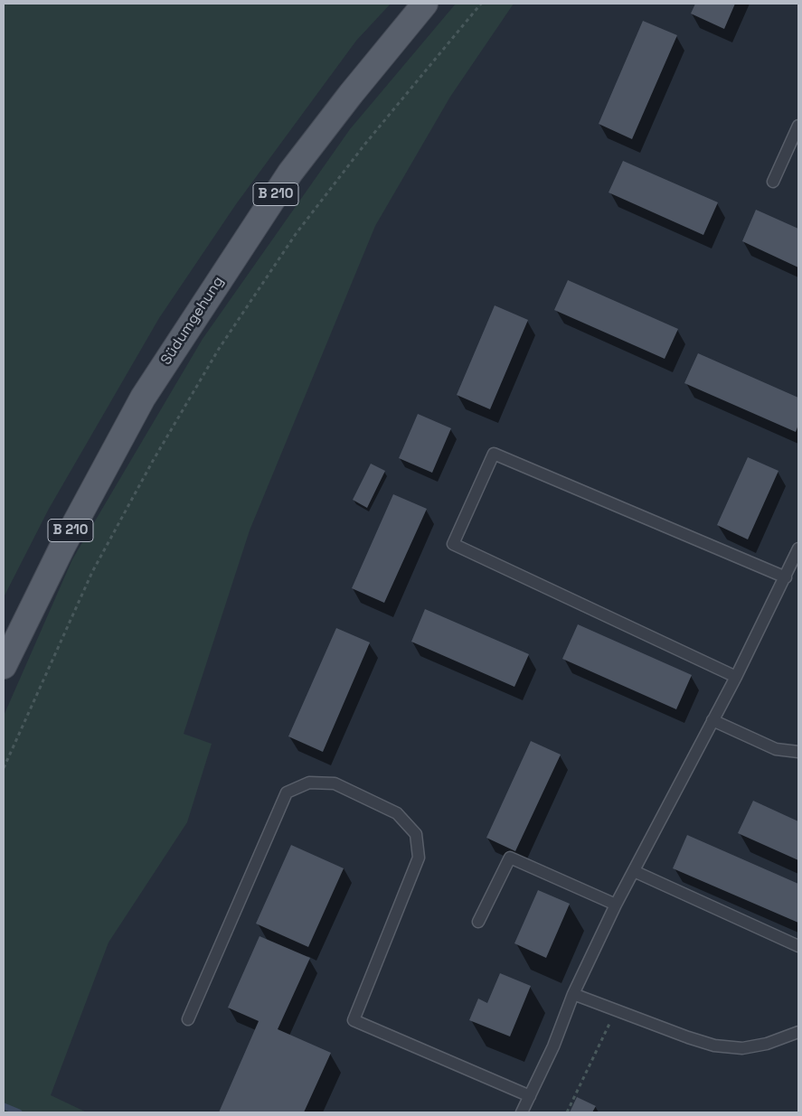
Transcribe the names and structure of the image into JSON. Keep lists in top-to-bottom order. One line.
{"streets":{"main road":["B 210","Südumgehung"]}}
